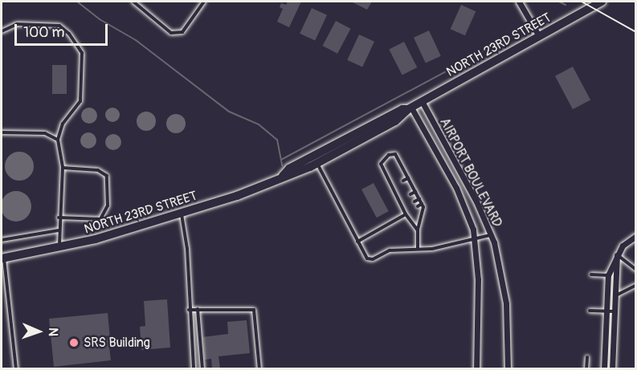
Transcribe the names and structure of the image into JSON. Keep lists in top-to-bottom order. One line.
{"streets":{"main road":["NORTH 23RD STREET"],"street":["AIRPORT BOULEVARD"]},"crossings":[["NORTH 23RD STREET","AIRPORT BOULEVARD"]],"places":["SRS Building"],"scale_bar":"100 m","north":"right"}
